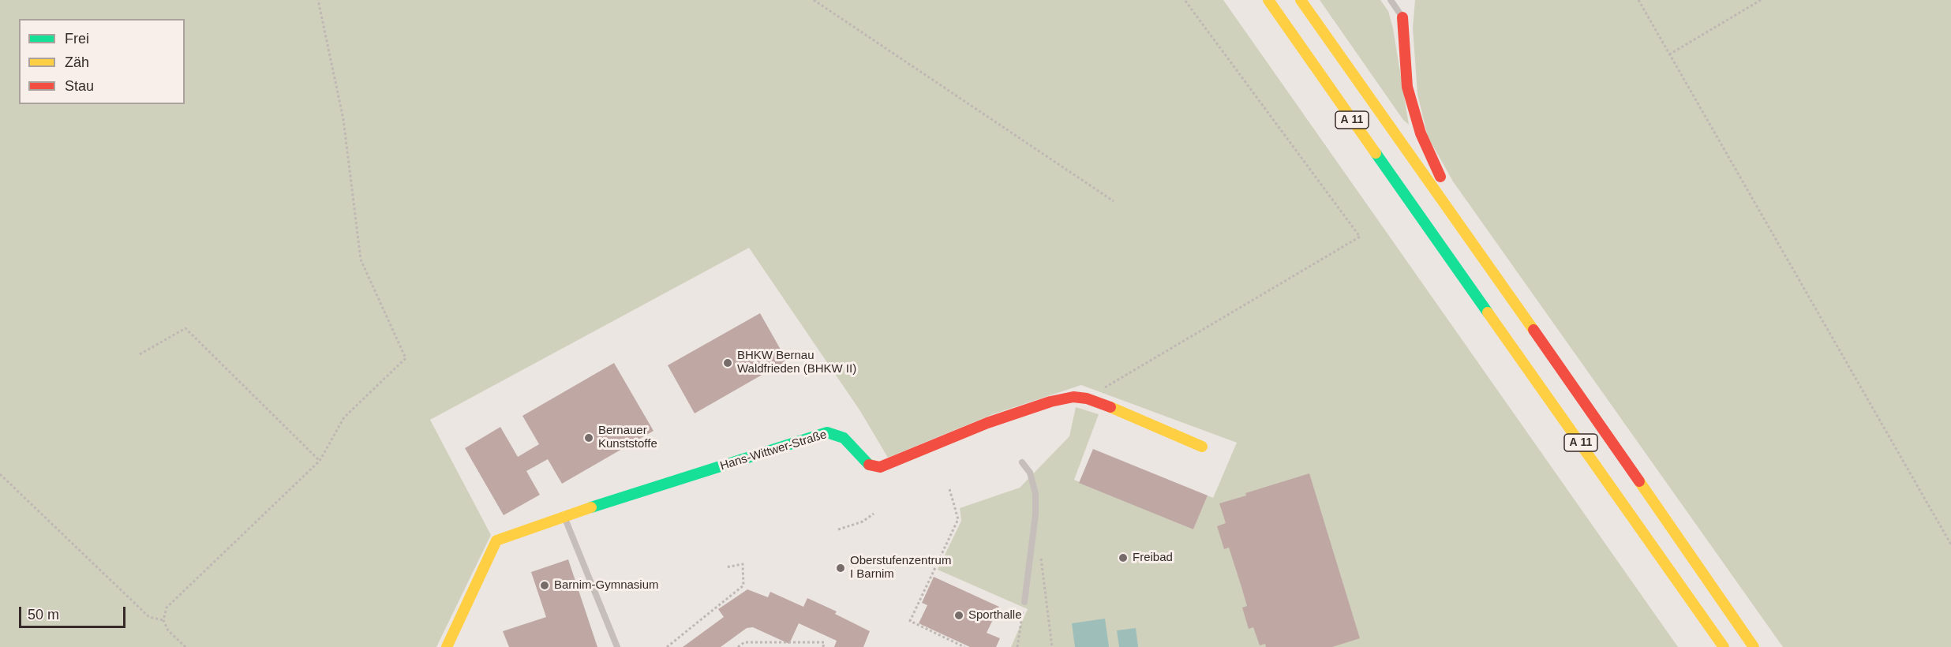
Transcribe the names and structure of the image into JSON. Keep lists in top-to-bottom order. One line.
{"streets":{"main road":["A 11","Hans-Wittwer-Straße"]},"places":["BHKW Bernau Waldfrieden (BHKW II)","Bernauer Kunststoffe","Freibad","Oberstufenzentrum I Barnim","Barnim-Gymnasium","Sporthalle"],"legend":["Frei","Zäh","Stau"],"scale_bar":"50 m"}
